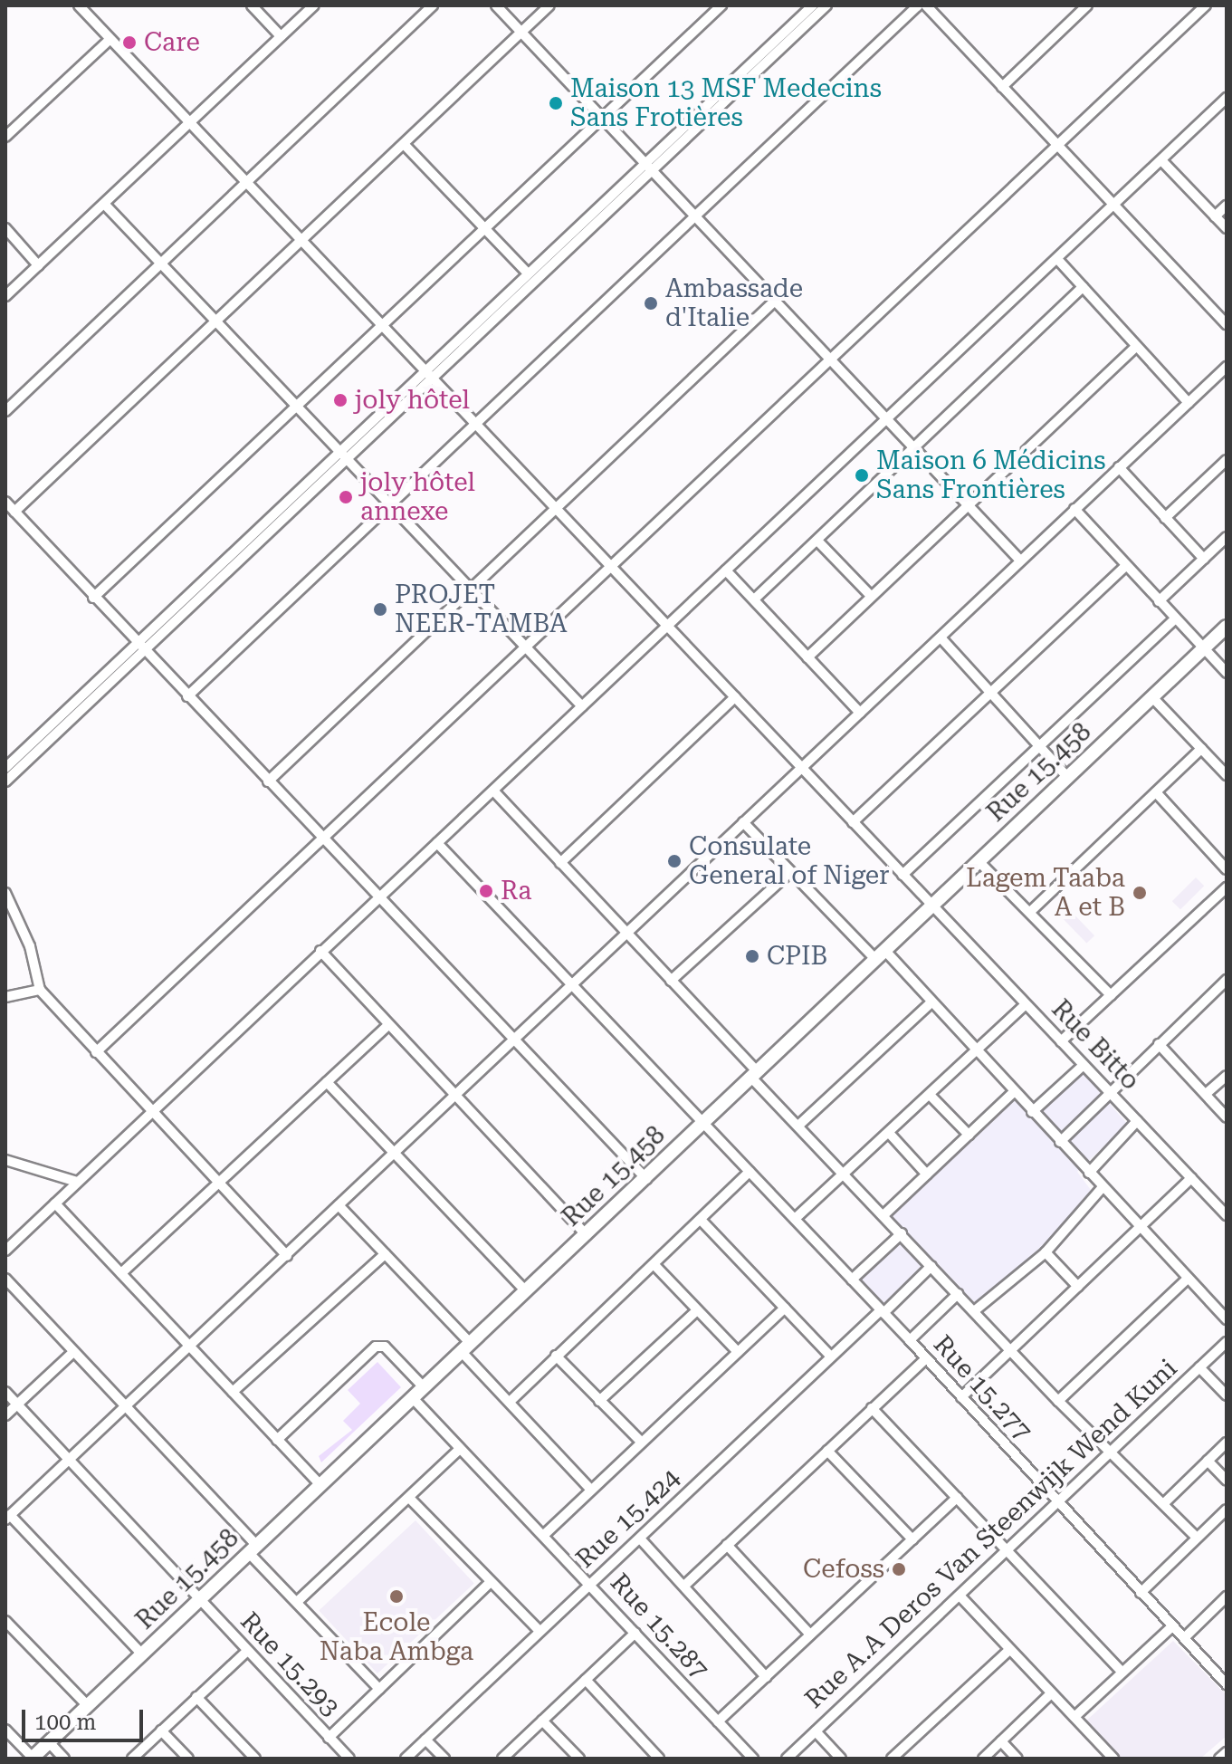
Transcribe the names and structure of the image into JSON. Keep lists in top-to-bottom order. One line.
{"streets":{"main road":["Rue 15.458"],"street":["Rue Bitto","Rue 15.277","Rue 15.424","Rue A.A Deros Van Steenwijk Wend Kuni","Rue 15.287","Rue 15.293"]},"crossings":[["Rue 15.458","Rue Bitto"],["Rue 15.458","Rue 15.277"],["Rue 15.458","Rue 15.287"],["Rue 15.458","Rue 15.293"],["Rue 15.277","Rue 15.424"],["Rue 15.277","Rue A.A Deros Van Steenwijk Wend Kuni"],["Rue 15.424","Rue 15.287"]],"places":["Care","Maison 13 MSF Medecins Sans Frotières","Ambassade d'Italie","joly hôtel","Maison 6 Médicins Sans Frontières","joly hôtel annexe","PROJET NEER-TAMBA","Consulate General of Niger","Ra","Lagem Taaba A et B","CPIB","Cefoss","Ecole Naba Ambga"],"scale_bar":"100 m"}
